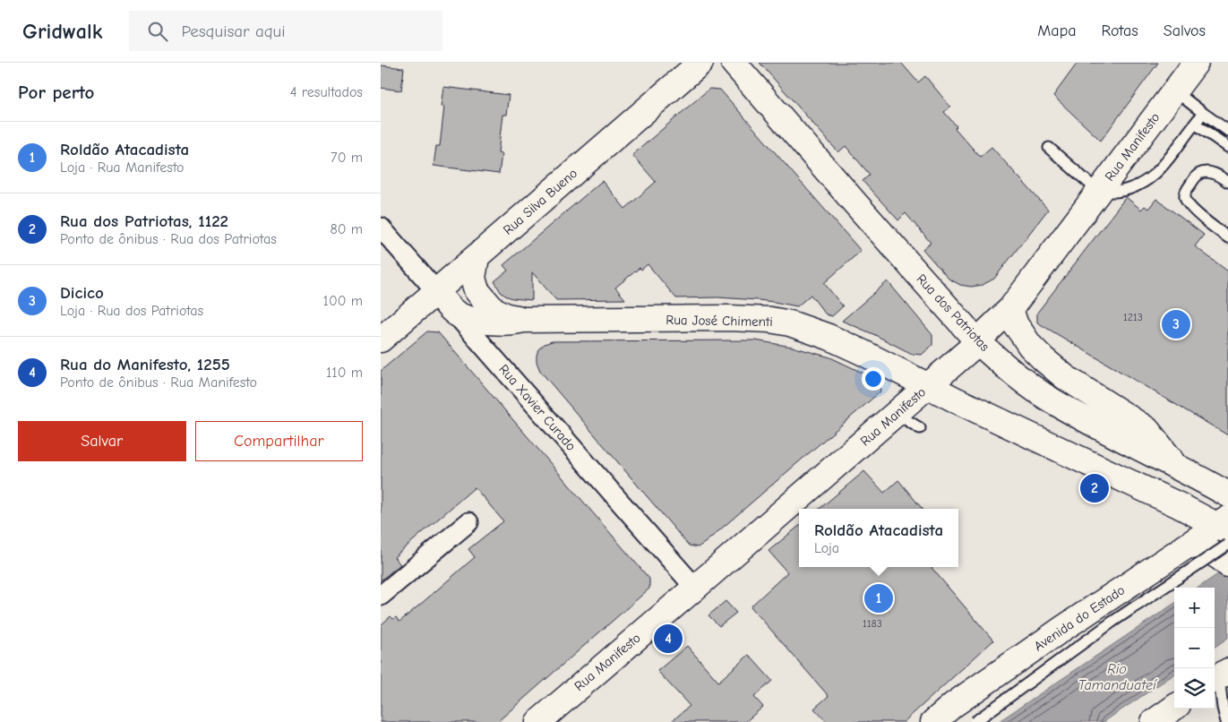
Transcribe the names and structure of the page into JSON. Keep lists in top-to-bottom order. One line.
{"streets":{"main road":["Rua Manifesto","Rua Silva Bueno","Rua dos Patriotas","Rua José Chimenti","Rua Xavier Curado","Avenida do Estado"]},"crossings":[["Rua Manifesto","Rua dos Patriotas"],["Rua Manifesto","Rua José Chimenti"],["Rua Manifesto","Rua Xavier Curado"],["Rua Silva Bueno","Rua José Chimenti"],["Rua Silva Bueno","Rua Xavier Curado"],["Rua José Chimenti","Rua Xavier Curado"]],"water":["Rio Tamanduateí"],"house_numbers":["1213","1183"],"page":{"header":"Gridwalk","search":"Pesquisar aqui","nav":["Mapa","Rotas","Salvos"],"heading":["Por perto","4 resultados"],"list":[{"mark":"1","name":"Roldão Atacadista","note":"Loja · Rua Manifesto","value":"70 m"},{"mark":"2","name":"Rua dos Patriotas, 1122","note":"Ponto de ônibus · Rua dos Patriotas","value":"80 m"},{"mark":"3","name":"Dicico","note":"Loja · Rua dos Patriotas","value":"100 m"},{"mark":"4","name":"Rua do Manifesto, 1255","note":"Ponto de ônibus · Rua Manifesto","value":"110 m"}],"pins":["3","2","1","4"],"buttons":["Salvar","Compartilhar"],"popup":["Roldão Atacadista","Loja"],"map_buttons":["+","−"]}}
